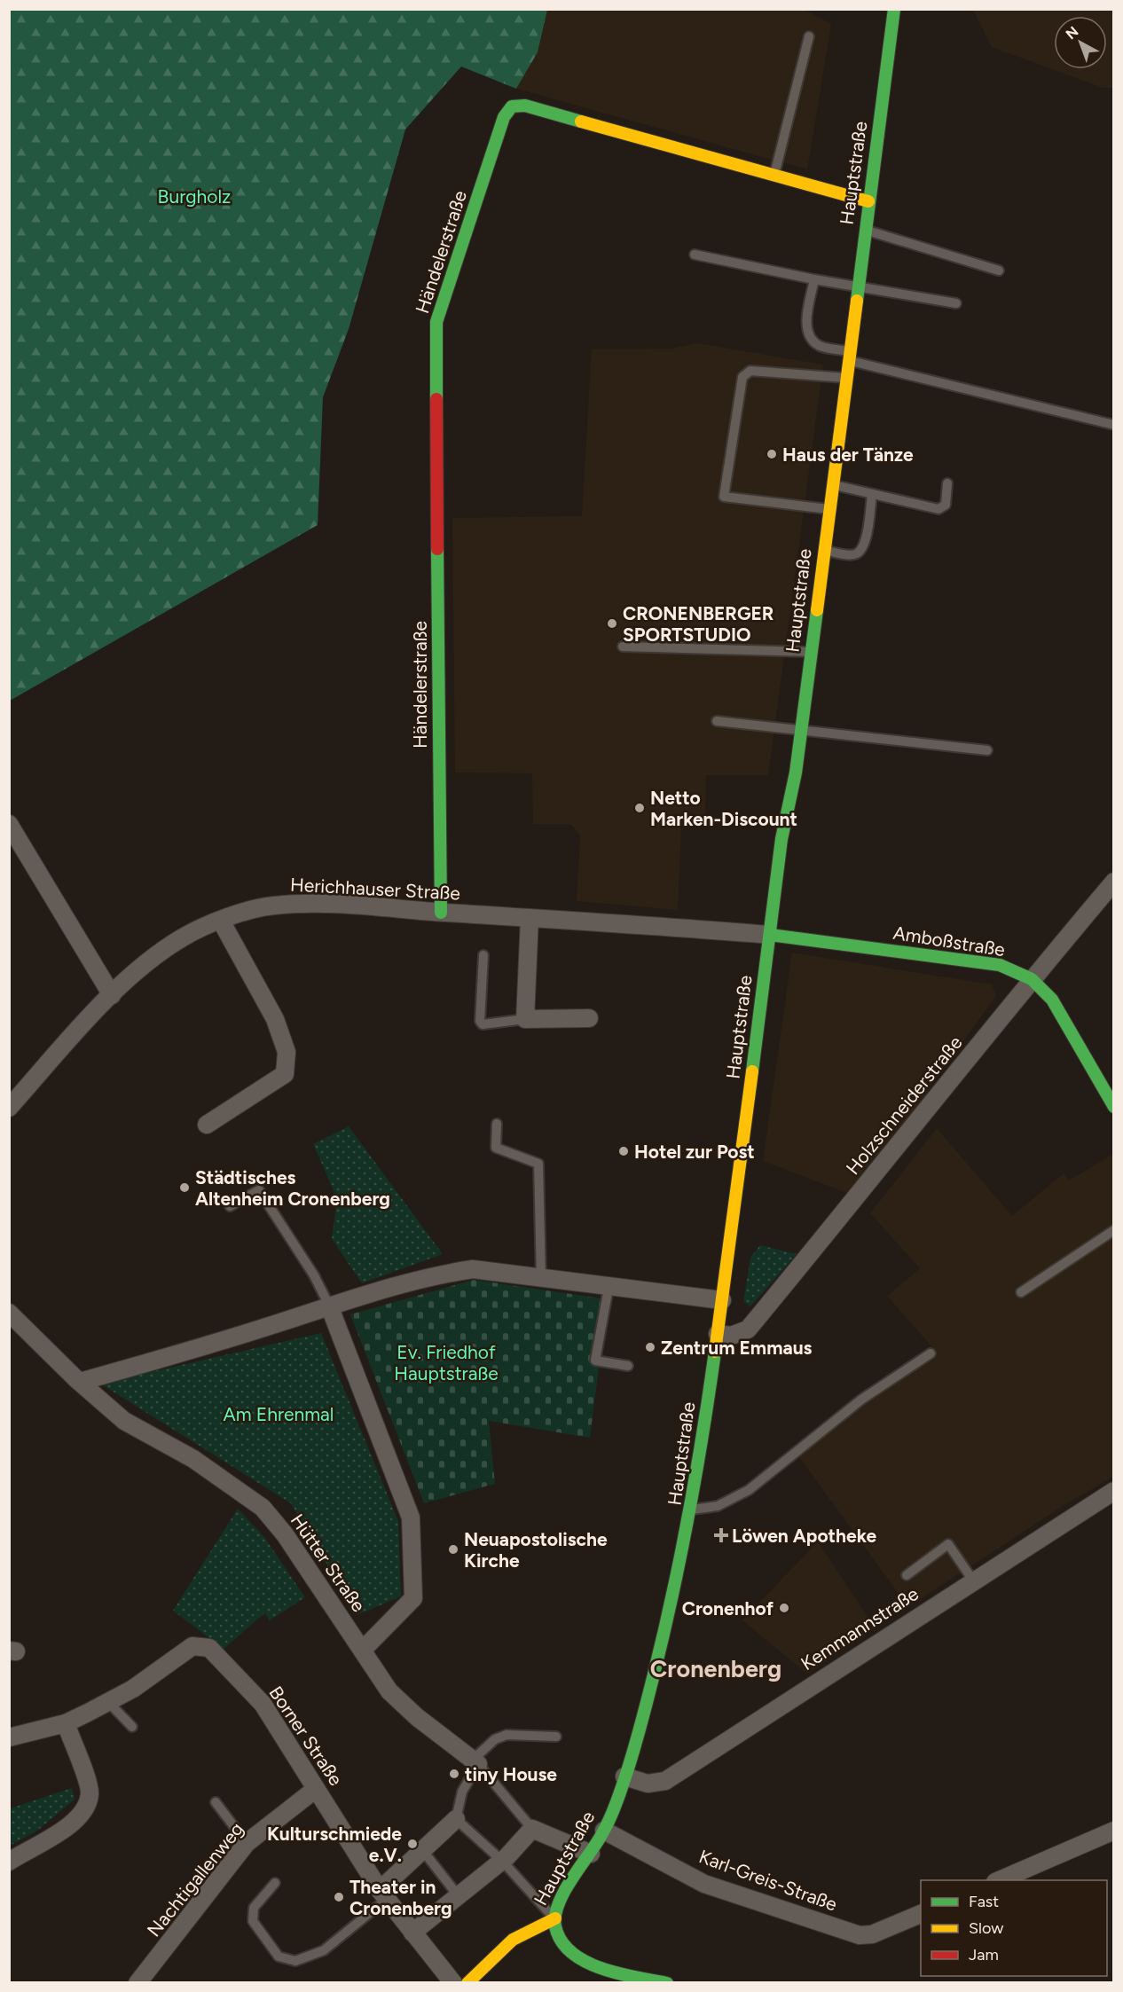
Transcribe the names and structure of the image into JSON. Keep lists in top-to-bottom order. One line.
{"streets":{"main road":["Hauptstraße","Händelerstraße","Amboßstraße"],"street":["Herichhauser Straße","Holzschneiderstraße","Hütter Straße","Kemmannstraße","Borner Straße","Nachtigallenweg","Karl-Greis-Straße"]},"crossings":[["Hauptstraße","Händelerstraße"],["Hauptstraße","Herichhauser Straße"],["Hauptstraße","Amboßstraße"],["Hauptstraße","Holzschneiderstraße"],["Hauptstraße","Hütter Straße"],["Hauptstraße","Kemmannstraße"],["Hauptstraße","Karl-Greis-Straße"],["Händelerstraße","Herichhauser Straße"],["Herichhauser Straße","Amboßstraße"],["Amboßstraße","Holzschneiderstraße"],["Borner Straße","Nachtigallenweg"]],"districts":["Cronenberg"],"parks":["Burgholz","Ev. Friedhof Hauptstraße","Am Ehrenmal"],"places":{"other":["Haus der Tänze","CRONENBERGER SPORTSTUDIO","Netto Marken-Discount","Hotel zur Post","Städtisches Altenheim Cronenberg","Zentrum Emmaus","Neuapostolische Kirche","Cronenhof","tiny House","Kulturschmiede e.V.","Theater in Cronenberg"],"health":["Löwen Apotheke"]},"legend":["Fast","Slow","Jam"],"north":"top left"}
